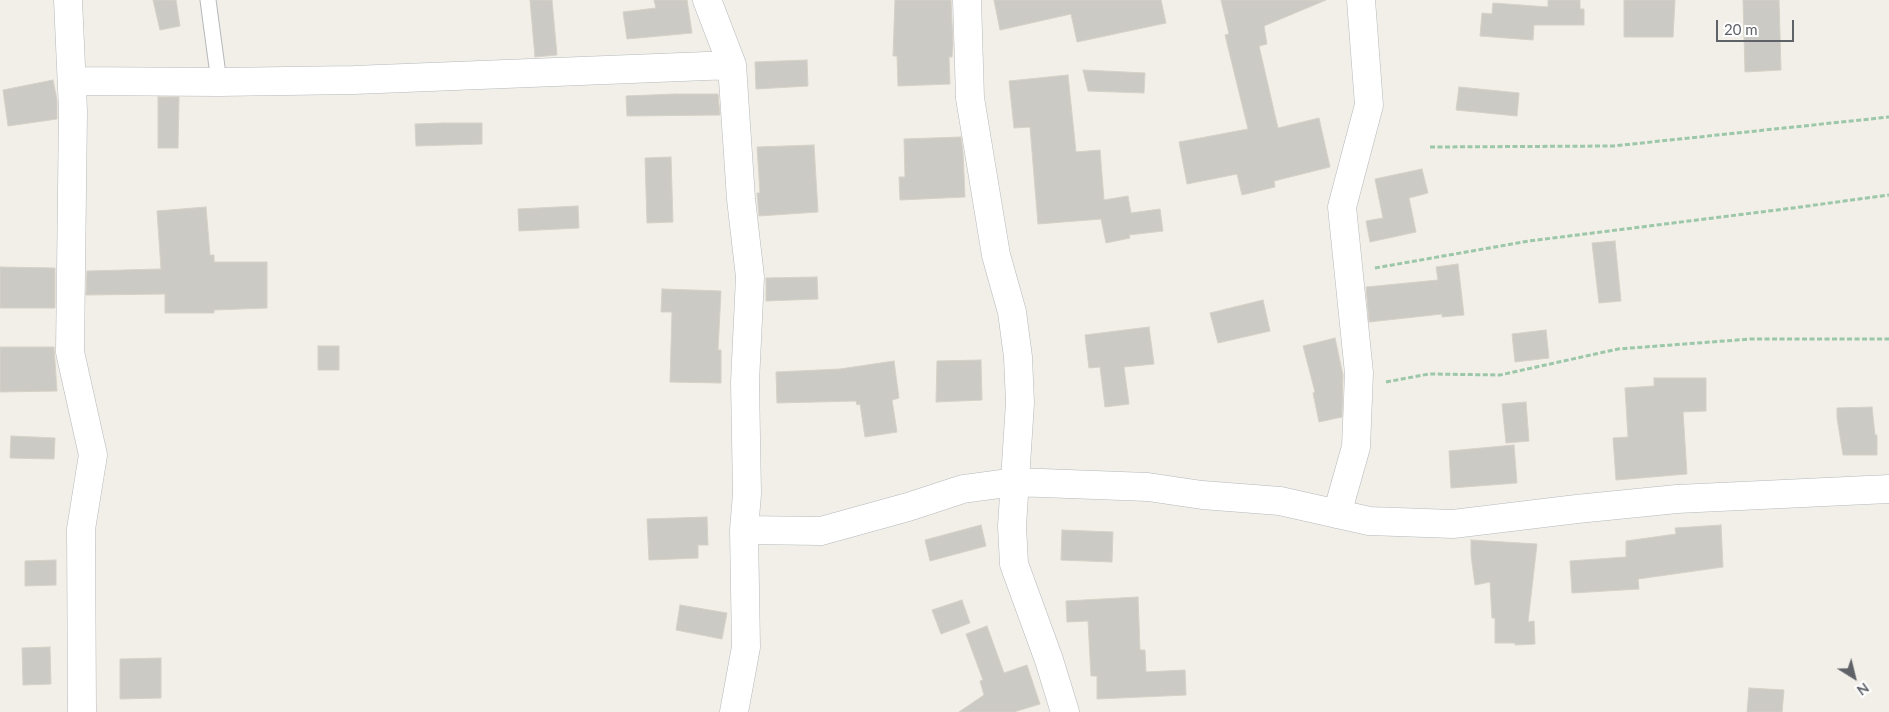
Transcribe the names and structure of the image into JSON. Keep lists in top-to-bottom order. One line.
{"scale_bar":"20 m","north":"bottom right"}
